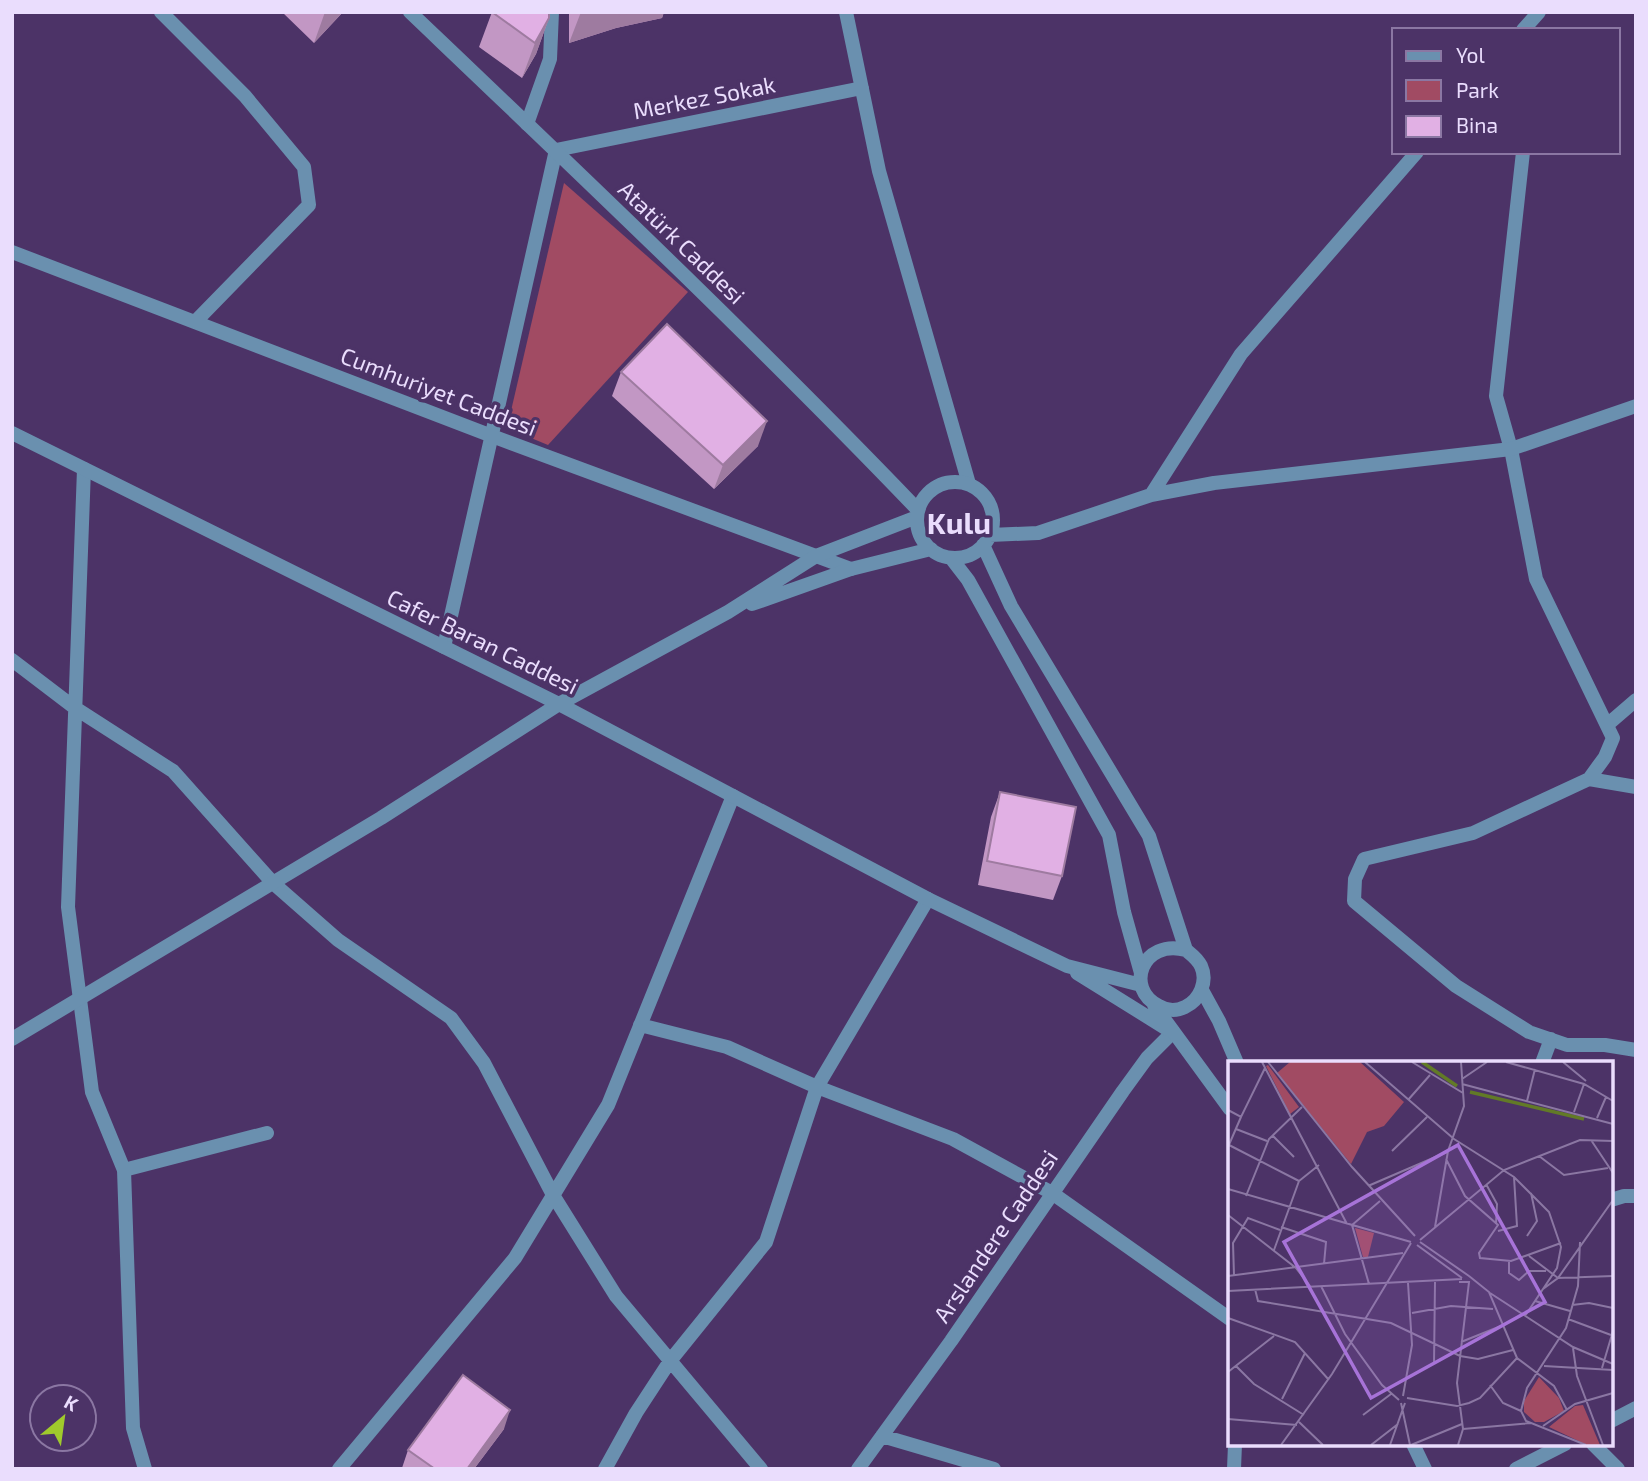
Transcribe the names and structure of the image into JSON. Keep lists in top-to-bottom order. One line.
{"streets":{"street":["Merkez Sokak","Atatürk Caddesi","Cumhuriyet Caddesi","Cafer Baran Caddesi","Arslandere Caddesi"]},"crossings":[["Merkez Sokak","Atatürk Caddesi"]],"districts":["Kulu"],"legend":["Yol","Park","Bina"],"north":"top right"}
